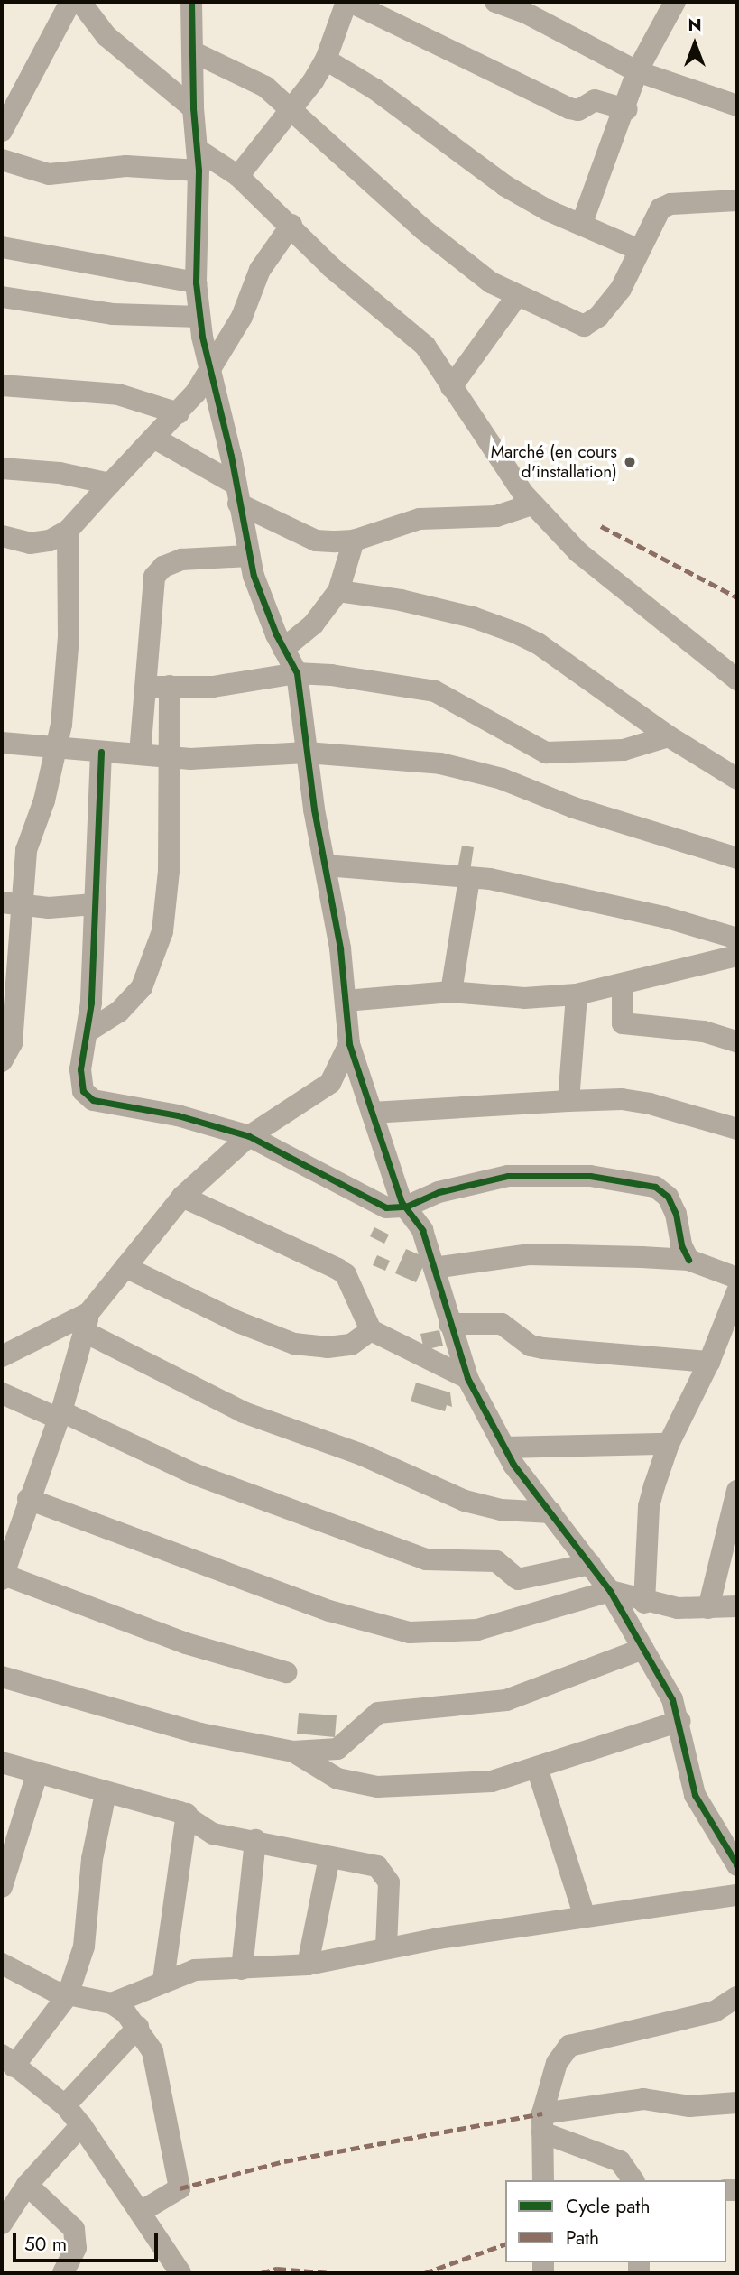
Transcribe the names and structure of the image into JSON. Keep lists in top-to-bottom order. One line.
{"places":["Marché (en cours d'installation)"],"legend":["Cycle path","Path"],"scale_bar":"50 m","north":"top"}
